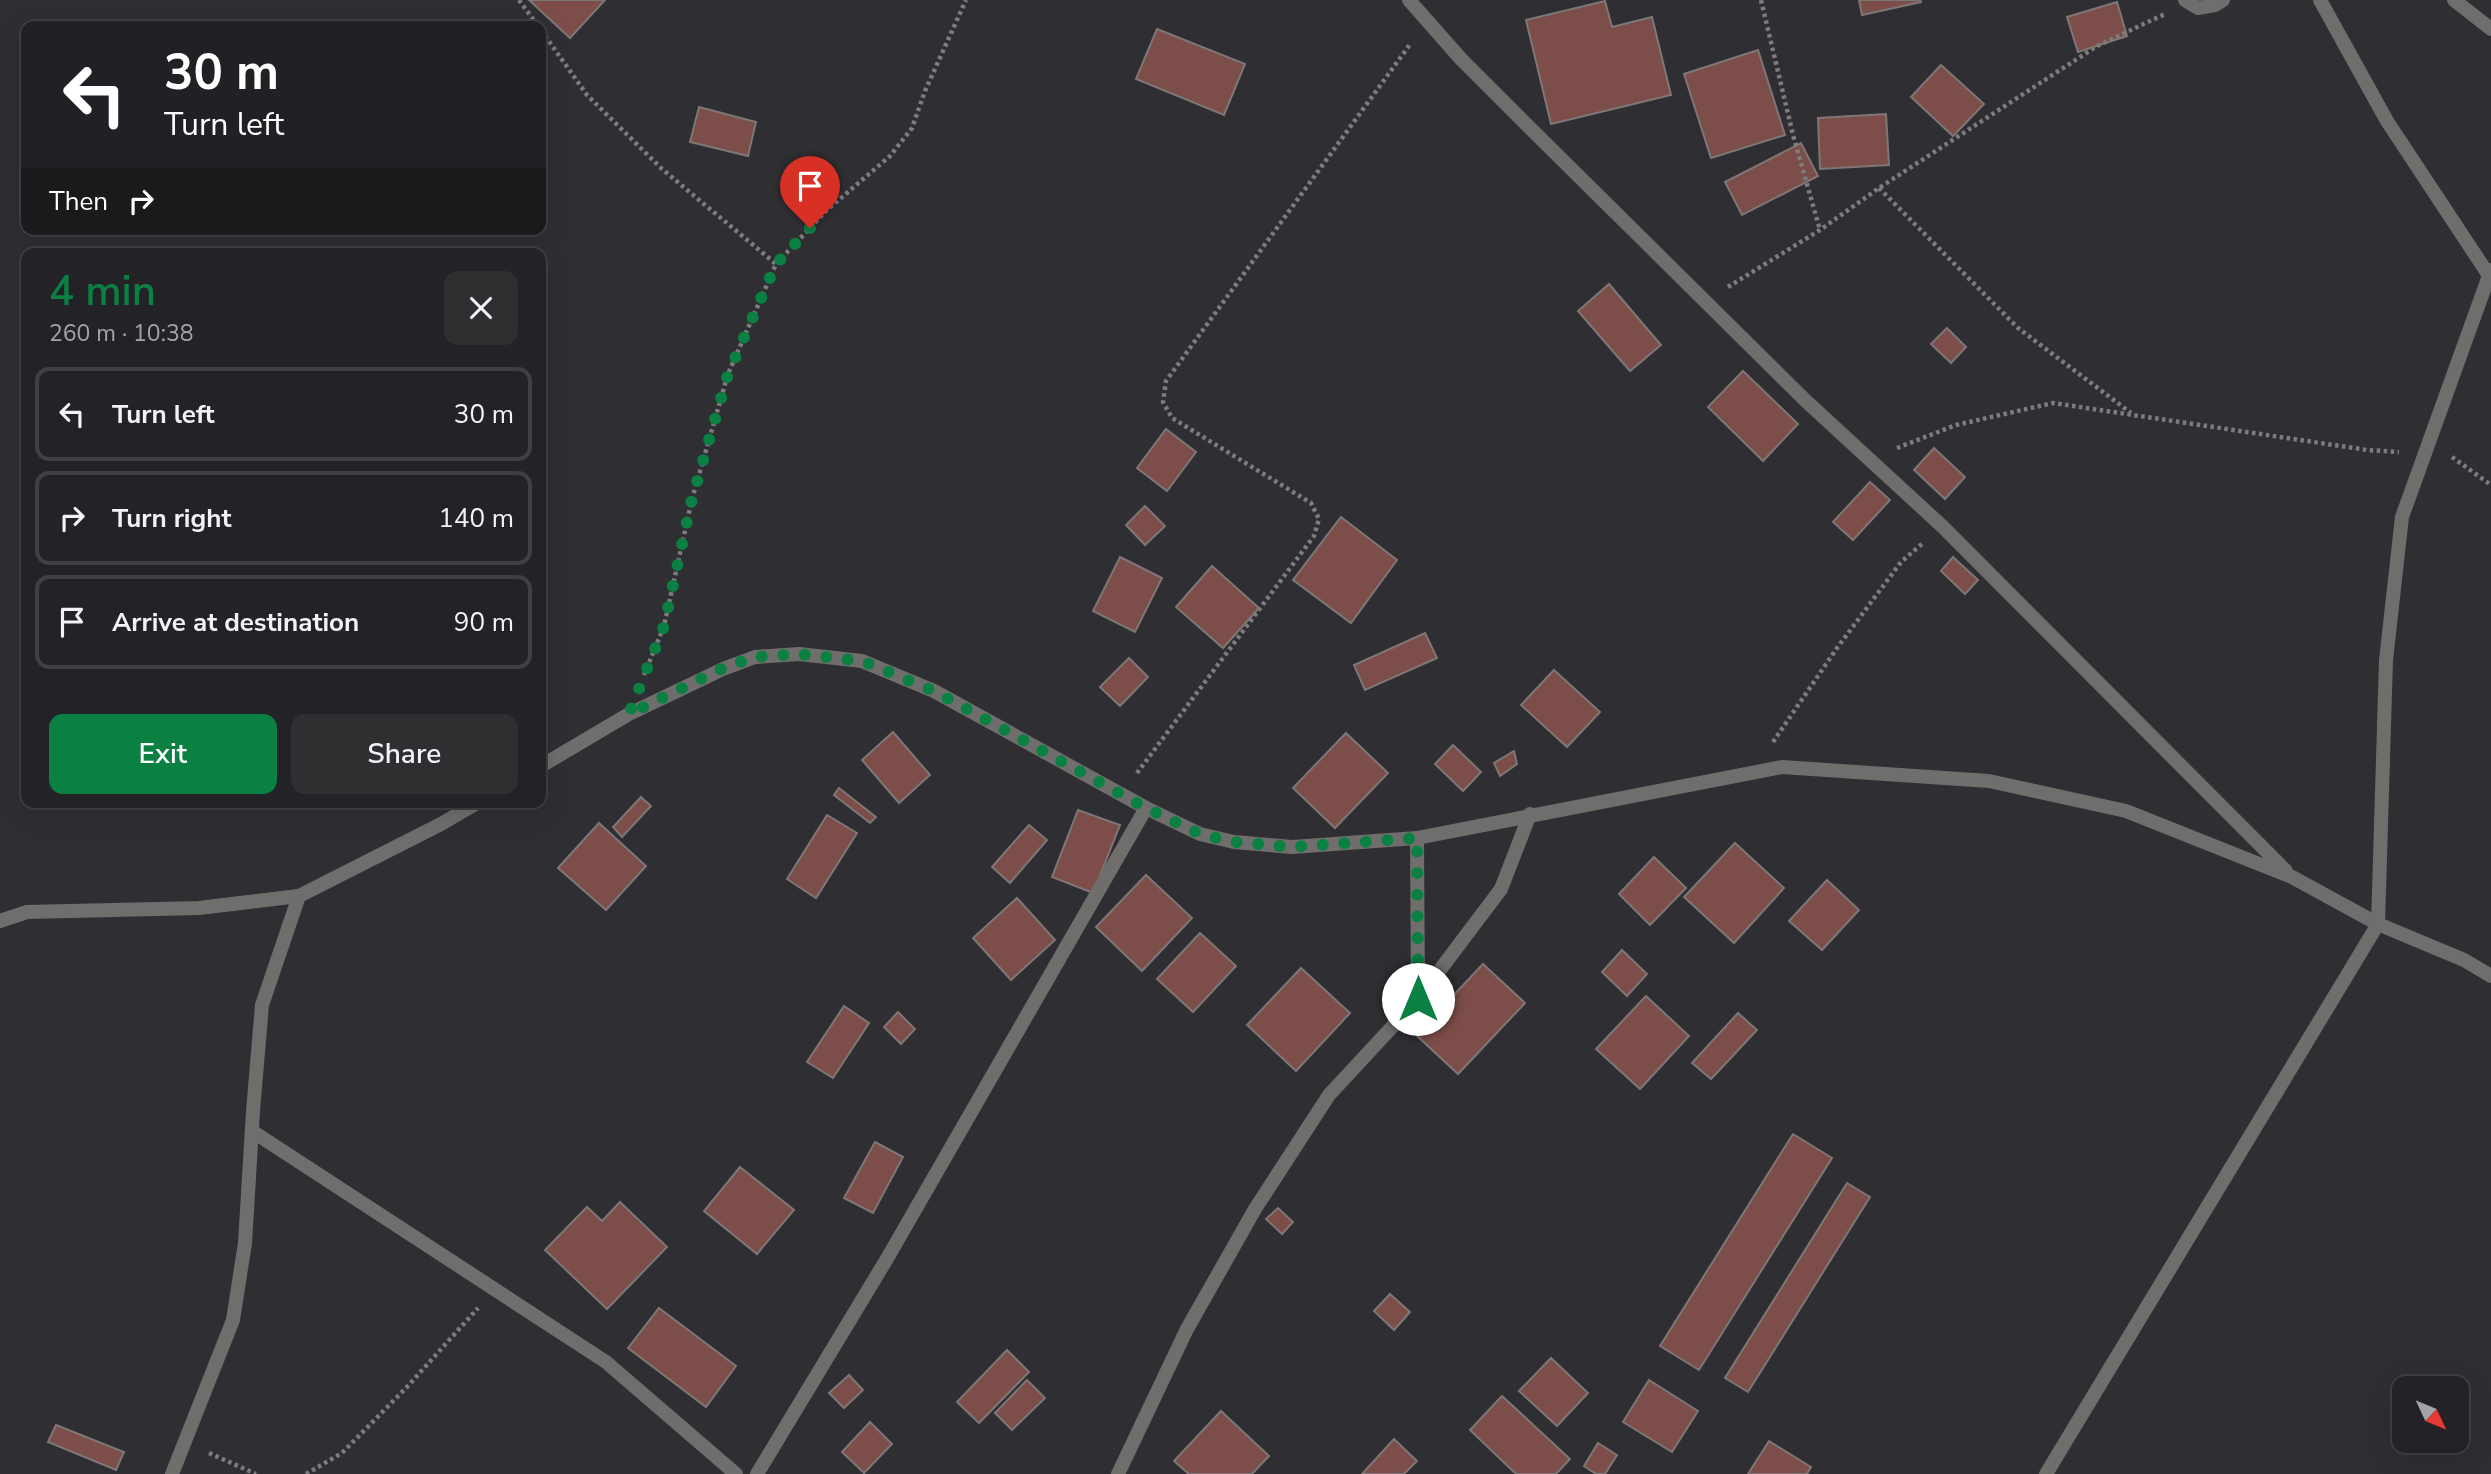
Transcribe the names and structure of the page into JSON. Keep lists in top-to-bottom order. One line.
{"north":"bottom right","page":{"turn":["30 m","Turn left"],"then":"Then","heading":["4 min","260 m · 10:38"],"list":[{"name":"Turn left","value":"30 m"},{"name":"Turn right","value":"140 m"},{"name":"Arrive at destination","value":"90 m"}],"buttons":["Exit","Share"]}}
